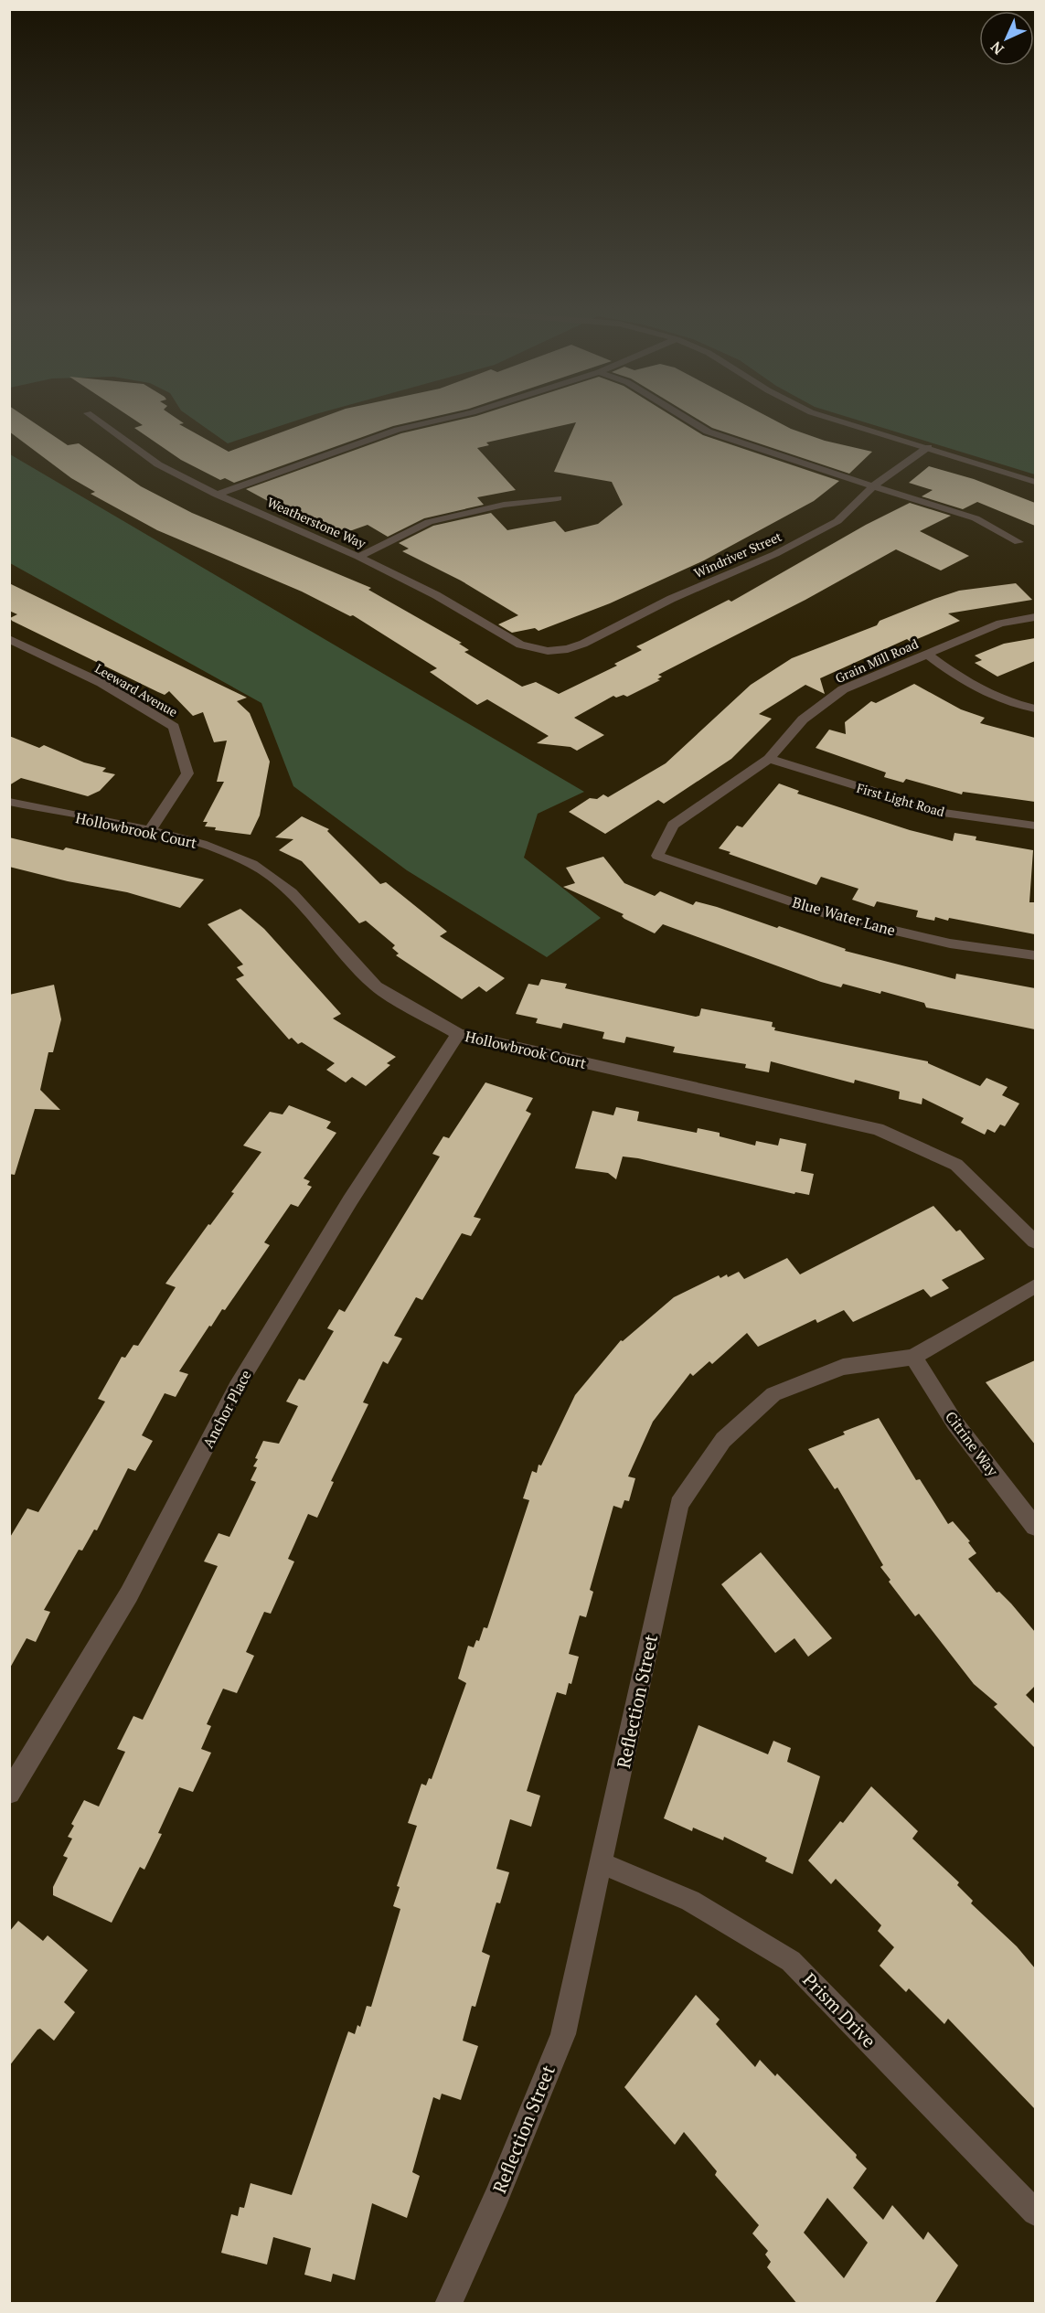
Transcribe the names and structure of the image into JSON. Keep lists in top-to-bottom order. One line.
{"streets":{"street":["Weatherstone Way","Windriver Street","Grain Mill Road","Leeward Avenue","First Light Road","Hollowbrook Court","Blue Water Lane","Anchor Place","Citrine Way","Reflection Street","Prism Drive"]},"crossings":[["Weatherstone Way","Windriver Street"],["Grain Mill Road","First Light Road"],["Grain Mill Road","Blue Water Lane"],["Leeward Avenue","Hollowbrook Court"],["Hollowbrook Court","Anchor Place"],["Citrine Way","Reflection Street"],["Reflection Street","Prism Drive"]],"north":"bottom left"}
